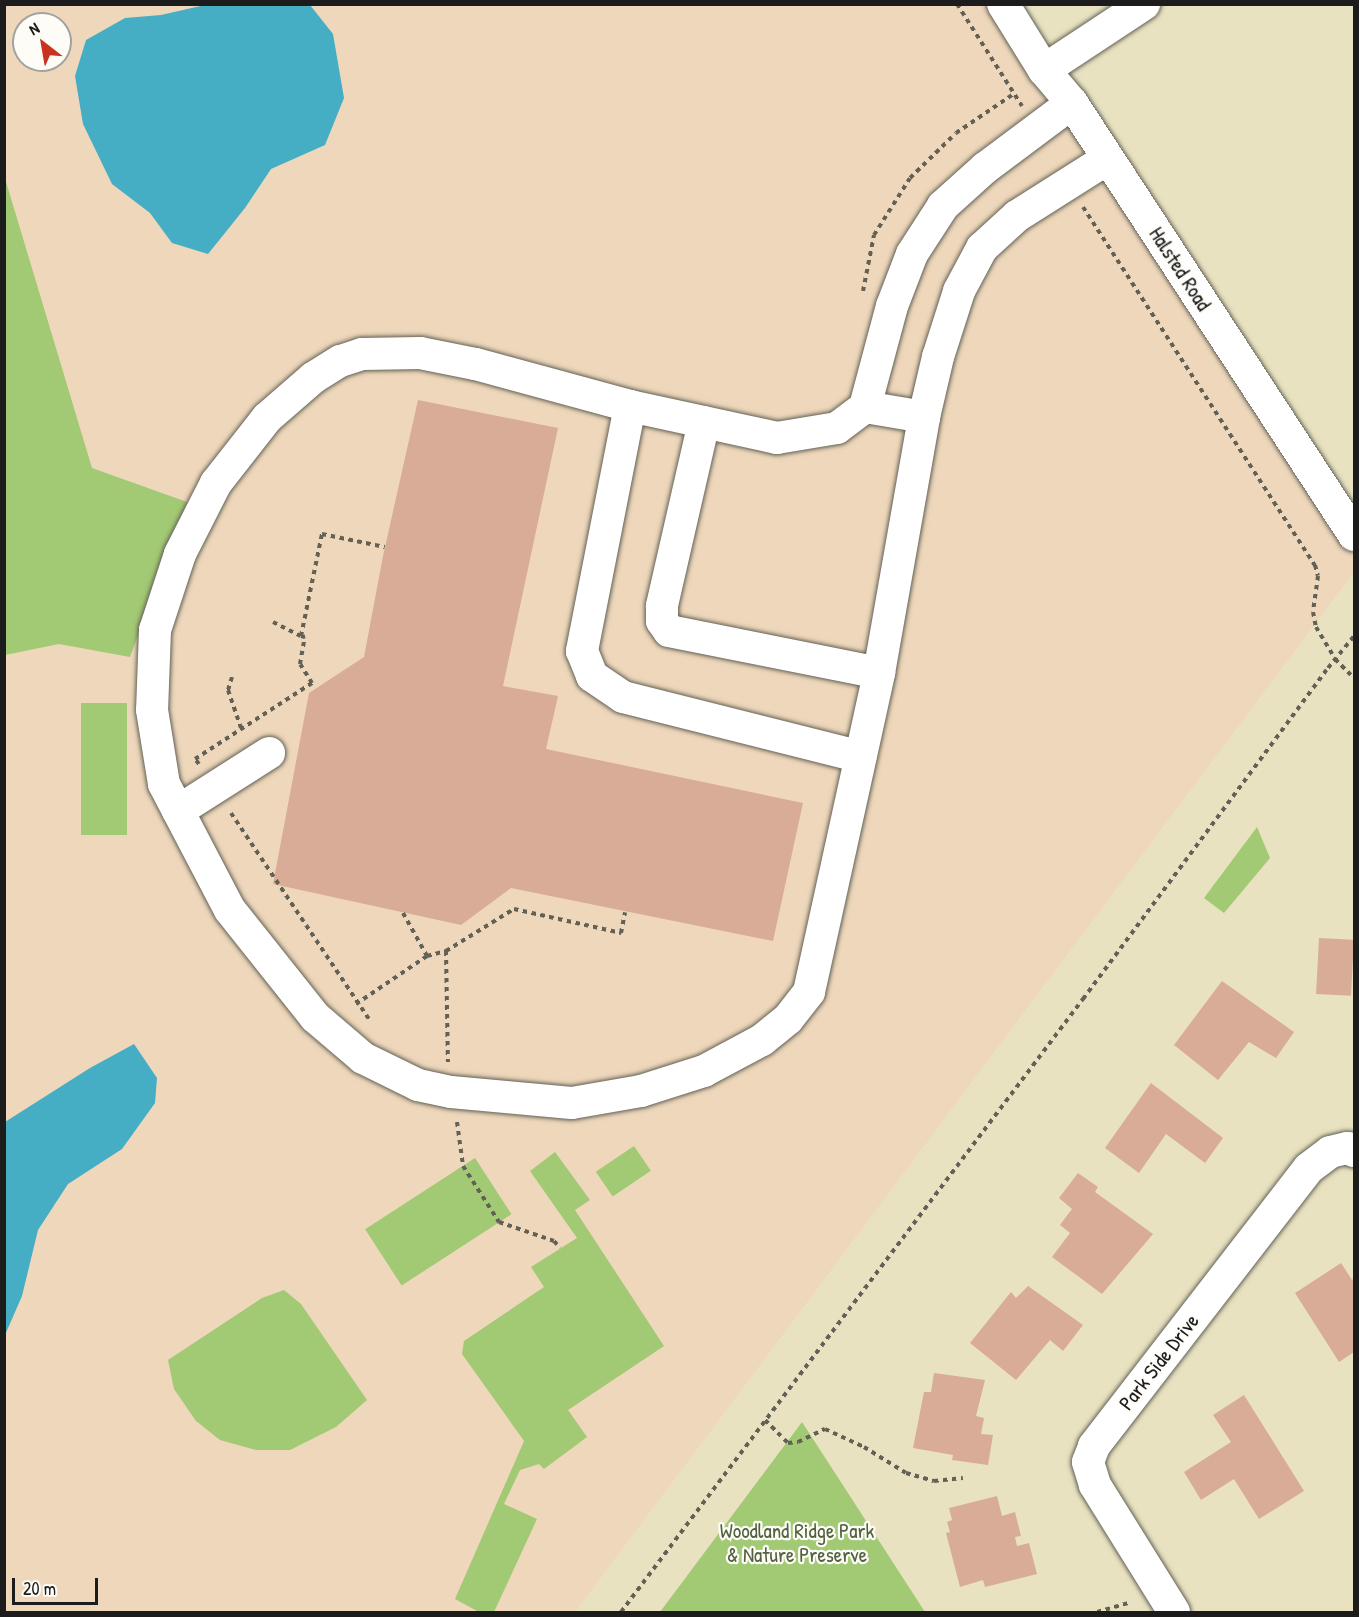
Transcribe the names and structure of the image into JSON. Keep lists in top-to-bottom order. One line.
{"streets":{"street":["Halsted Road","Park Side Drive"]},"parks":["Woodland Ridge Park & Nature Preserve"],"scale_bar":"20 m","north":"top left"}
